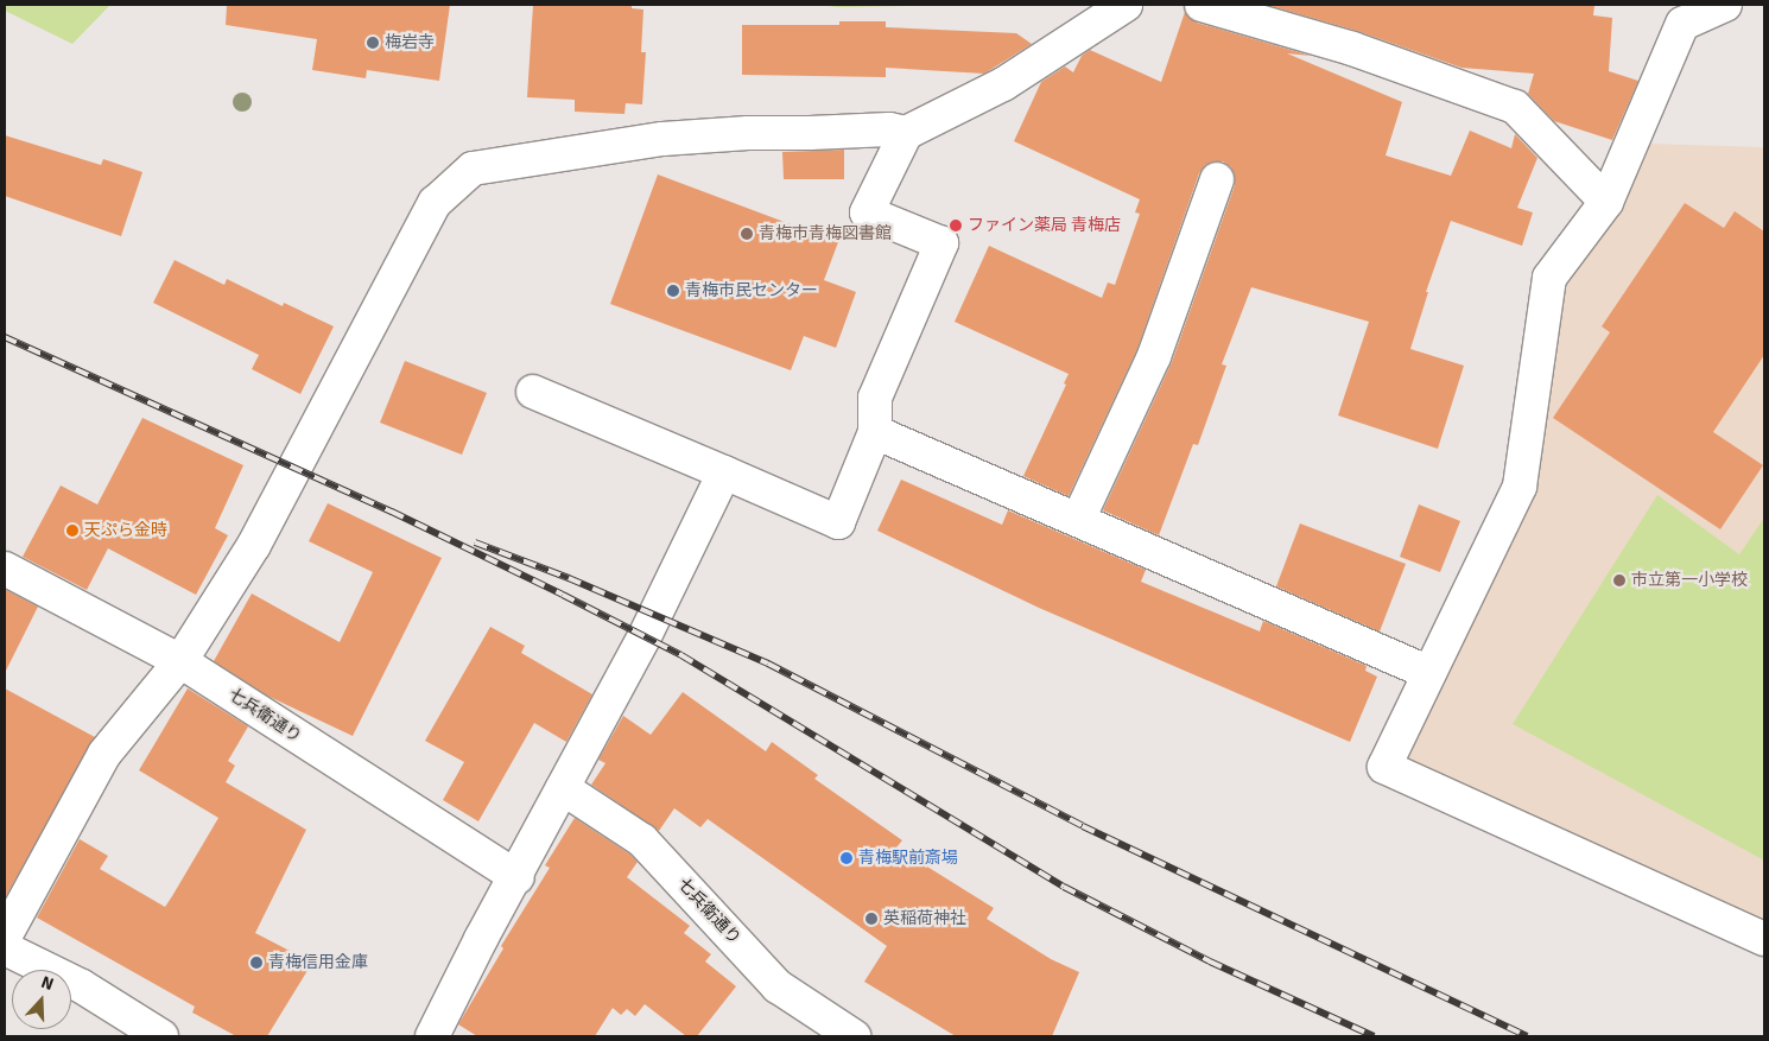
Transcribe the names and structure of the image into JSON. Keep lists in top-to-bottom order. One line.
{"streets":{"street":["七兵衛通り"]},"places":["梅岩寺","ファイン薬局 青梅店","青梅市青梅図書館","青梅市民センター","天ぷら金時","市立第一小学校","青梅駅前斎場","英稲荷神社","青梅信用金庫"],"north":"top"}
